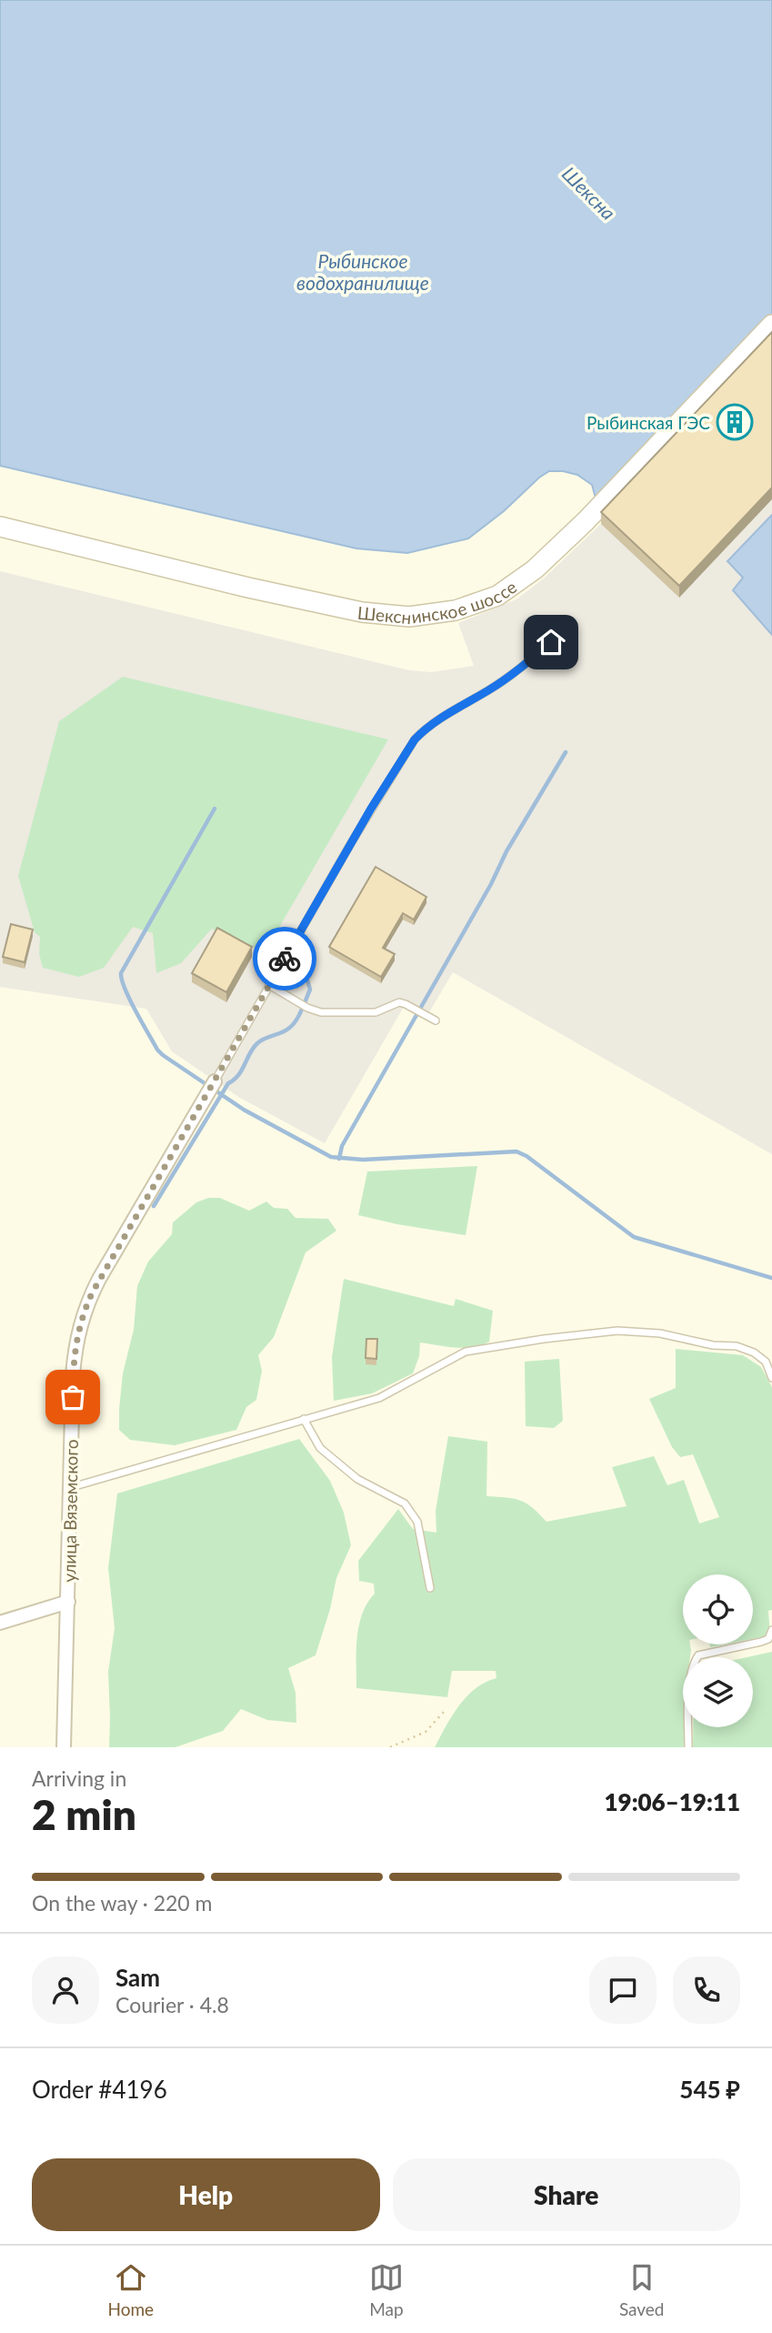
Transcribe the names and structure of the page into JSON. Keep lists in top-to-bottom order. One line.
{"streets":{"main road":["Шекснинское шоссе"],"street":["улица Вяземского"]},"water":["Шексна","Рыбинское водохранилище"],"places":{"building":["Рыбинская ГЭС"]},"page":{"heading":["2 min","Arriving in","19:06–19:11"],"panel":["Sam","Courier · 4.8","Order #4196","545 ₽"],"bar":"On the way · 220 m","buttons":["Help","Share"],"tabs":["Home","Map","Saved"]}}
